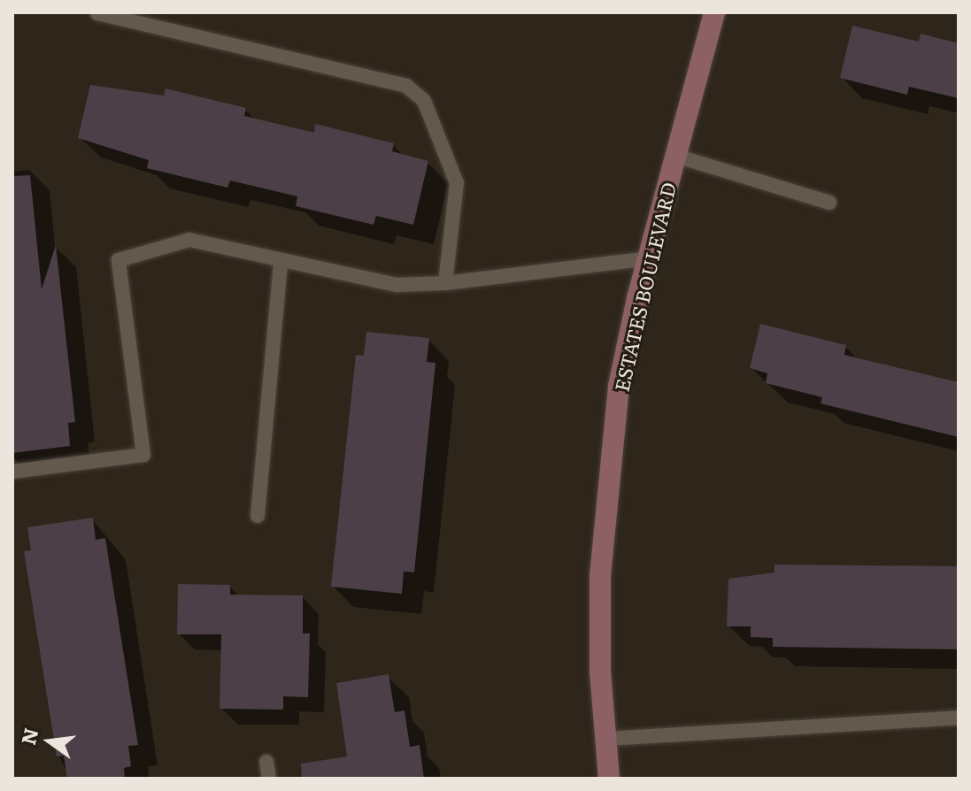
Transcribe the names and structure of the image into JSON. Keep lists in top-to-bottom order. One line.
{"streets":{"street":["ESTATES BOULEVARD"]},"north":"left"}
